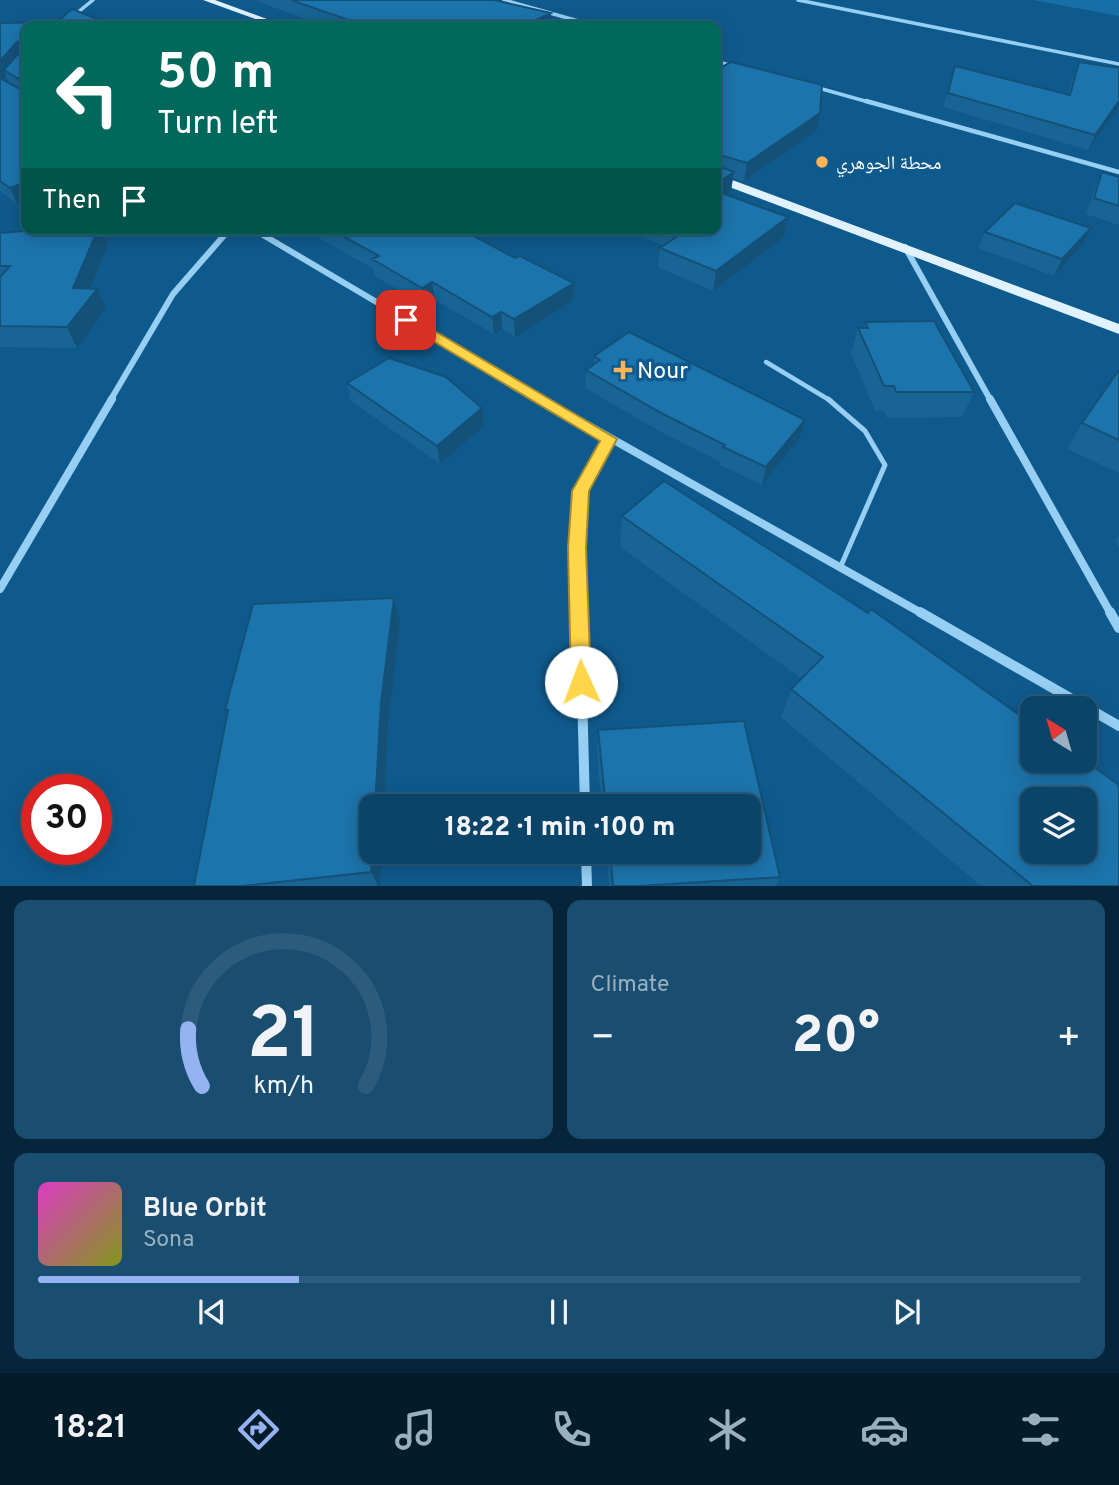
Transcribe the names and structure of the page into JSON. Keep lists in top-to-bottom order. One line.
{"places":{"other":["محطة الجوهري"],"health":["Nour"]},"north":"top left","page":{"turn":["50 m","Turn left"],"then":"Then","limit":"30","trip":"18:22 · 1 min · 100 m","tile":"Climate","heat":["−","20°","+"],"song":["Blue Orbit","Sona"],"tabs":"18:21","gauge":["21","km/h"]}}
